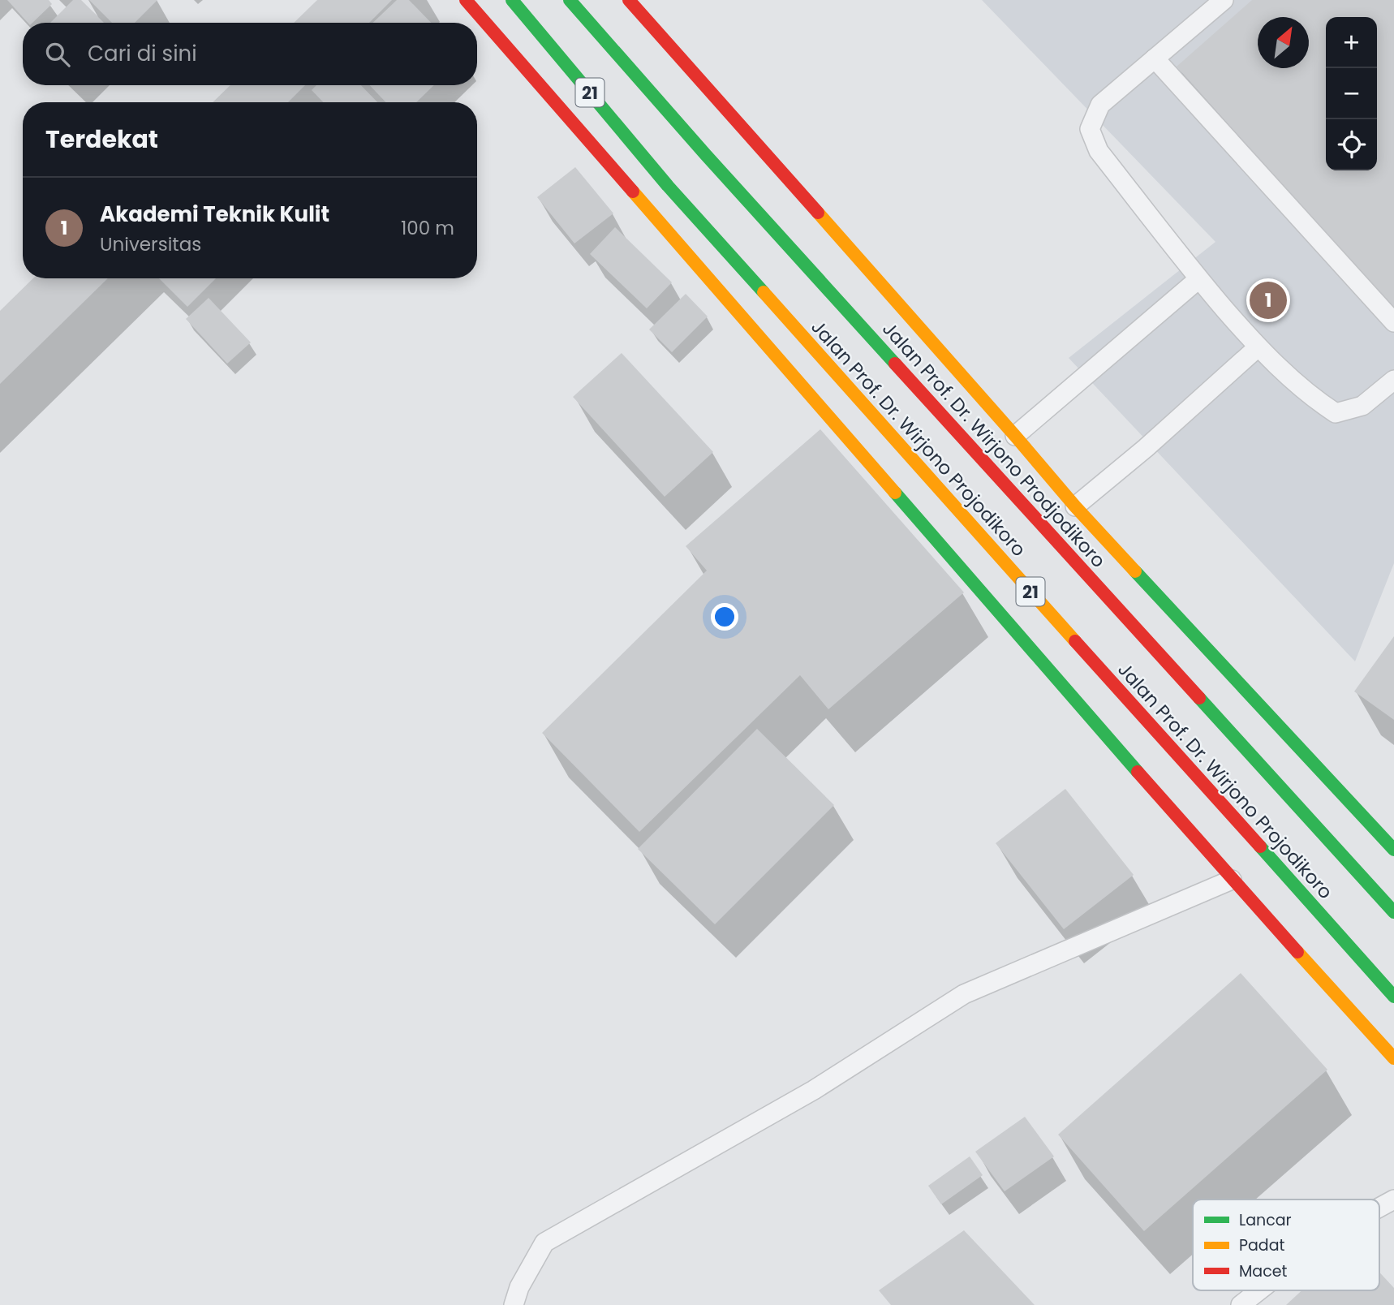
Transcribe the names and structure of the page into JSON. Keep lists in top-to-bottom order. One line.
{"streets":{"main road":["21","Jalan Prof. Dr. Wirjono Projodikoro","Jalan Prof. Dr. Wirjono Prodjodikoro"]},"legend":["Lancar","Padat","Macet"],"north":"top right","page":{"map_buttons":["+","−"],"search":"Cari di sini","heading":"Terdekat","list":[{"mark":"1","name":"Akademi Teknik Kulit","note":"Universitas","value":"100 m"}],"pins":"1"}}
